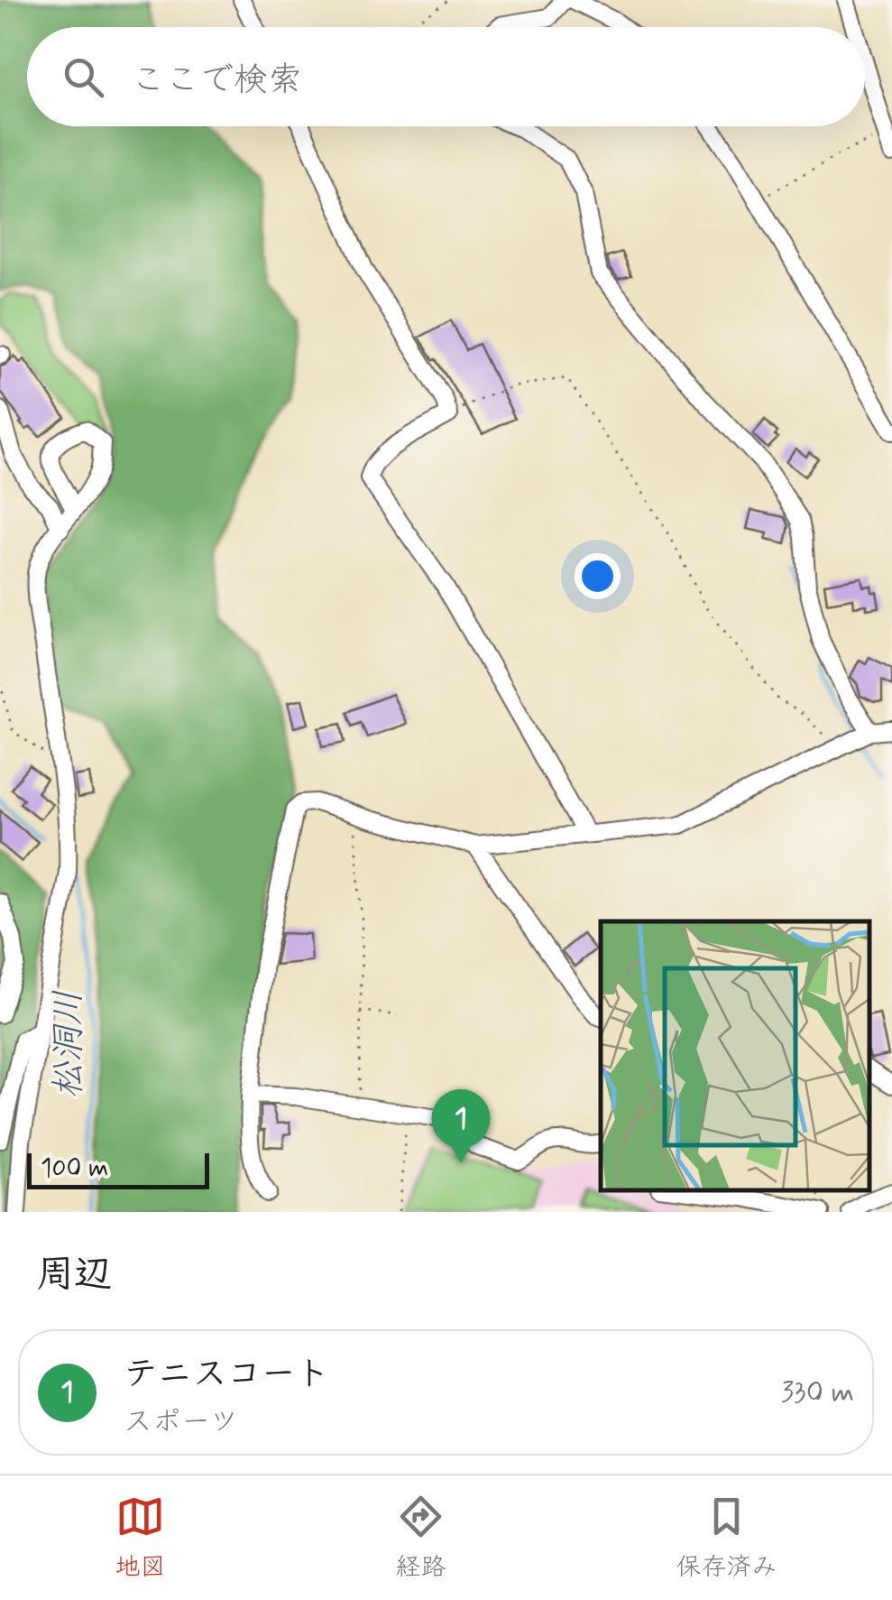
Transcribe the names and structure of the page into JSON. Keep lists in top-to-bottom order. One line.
{"water":["松洞川"],"scale_bar":"100 m","page":{"search":"ここで検索","pins":"1","scale":"100 m","heading":"周辺","list":[{"mark":"1","name":"テニスコート","note":"スポーツ","value":"330 m"}],"nav":["地図","経路","保存済み"]}}
